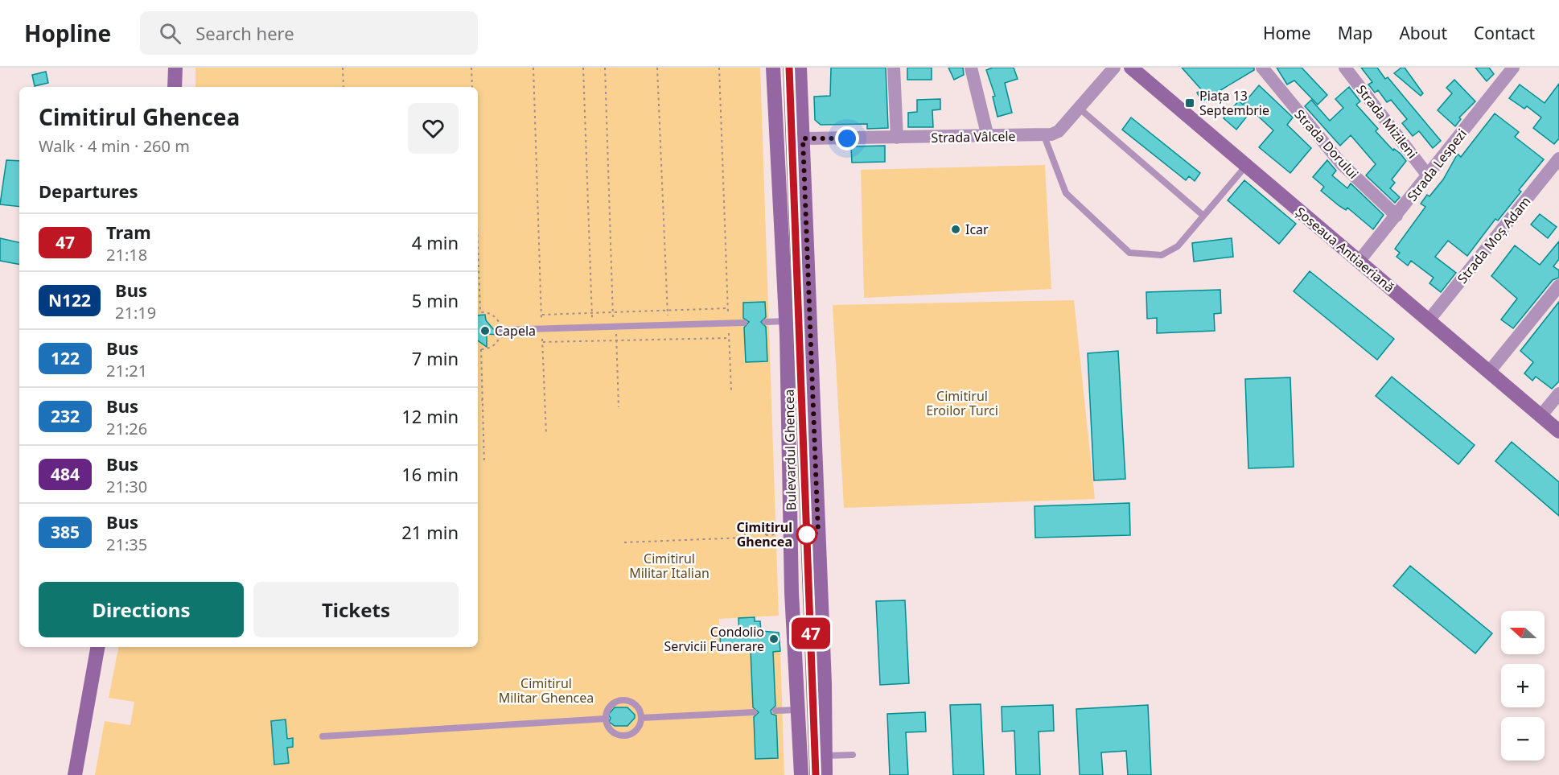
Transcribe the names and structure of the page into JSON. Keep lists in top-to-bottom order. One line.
{"streets":{"main road":["Șoseaua Antiaeriană","Bulevardul Ghencea"],"street":["Strada Mizileni","Strada Vâlcele","Strada Dorului","Strada Lespezi","Strada Moș Adam"]},"crossings":[["Strada Mizileni","Strada Lespezi"],["Strada Vâlcele","Bulevardul Ghencea"],["Strada Dorului","Strada Lespezi"],["Strada Lespezi","Șoseaua Antiaeriană"],["Strada Moș Adam","Șoseaua Antiaeriană"]],"parks":["Cimitirul Eroilor Turci","Cimitirul Militar Italian","Cimitirul Militar Ghencea"],"places":{"transit":["Piața 13 Septembrie"],"other":["Icar","Capela","Cimitirul Ghencea","Condolio Servicii Funerare"]},"lines":["tram line 47"],"north":"left","page":{"header":"Hopline","search":"Search here","nav":["Home","Map","About","Contact"],"on_map":"47","heading":[["Cimitirul Ghencea","Walk · 4 min · 260 m"],"Departures"],"list":[{"mark":"47","name":"Tram","note":"21:18","value":"4 min"},{"mark":"N122","name":"Bus","note":"21:19","value":"5 min"},{"mark":"122","name":"Bus","note":"21:21","value":"7 min"},{"mark":"232","name":"Bus","note":"21:26","value":"12 min"},{"mark":"484","name":"Bus","note":"21:30","value":"16 min"},{"mark":"385","name":"Bus","note":"21:35","value":"21 min"}],"buttons":["Directions","Tickets"],"map_buttons":["+","−"]}}
